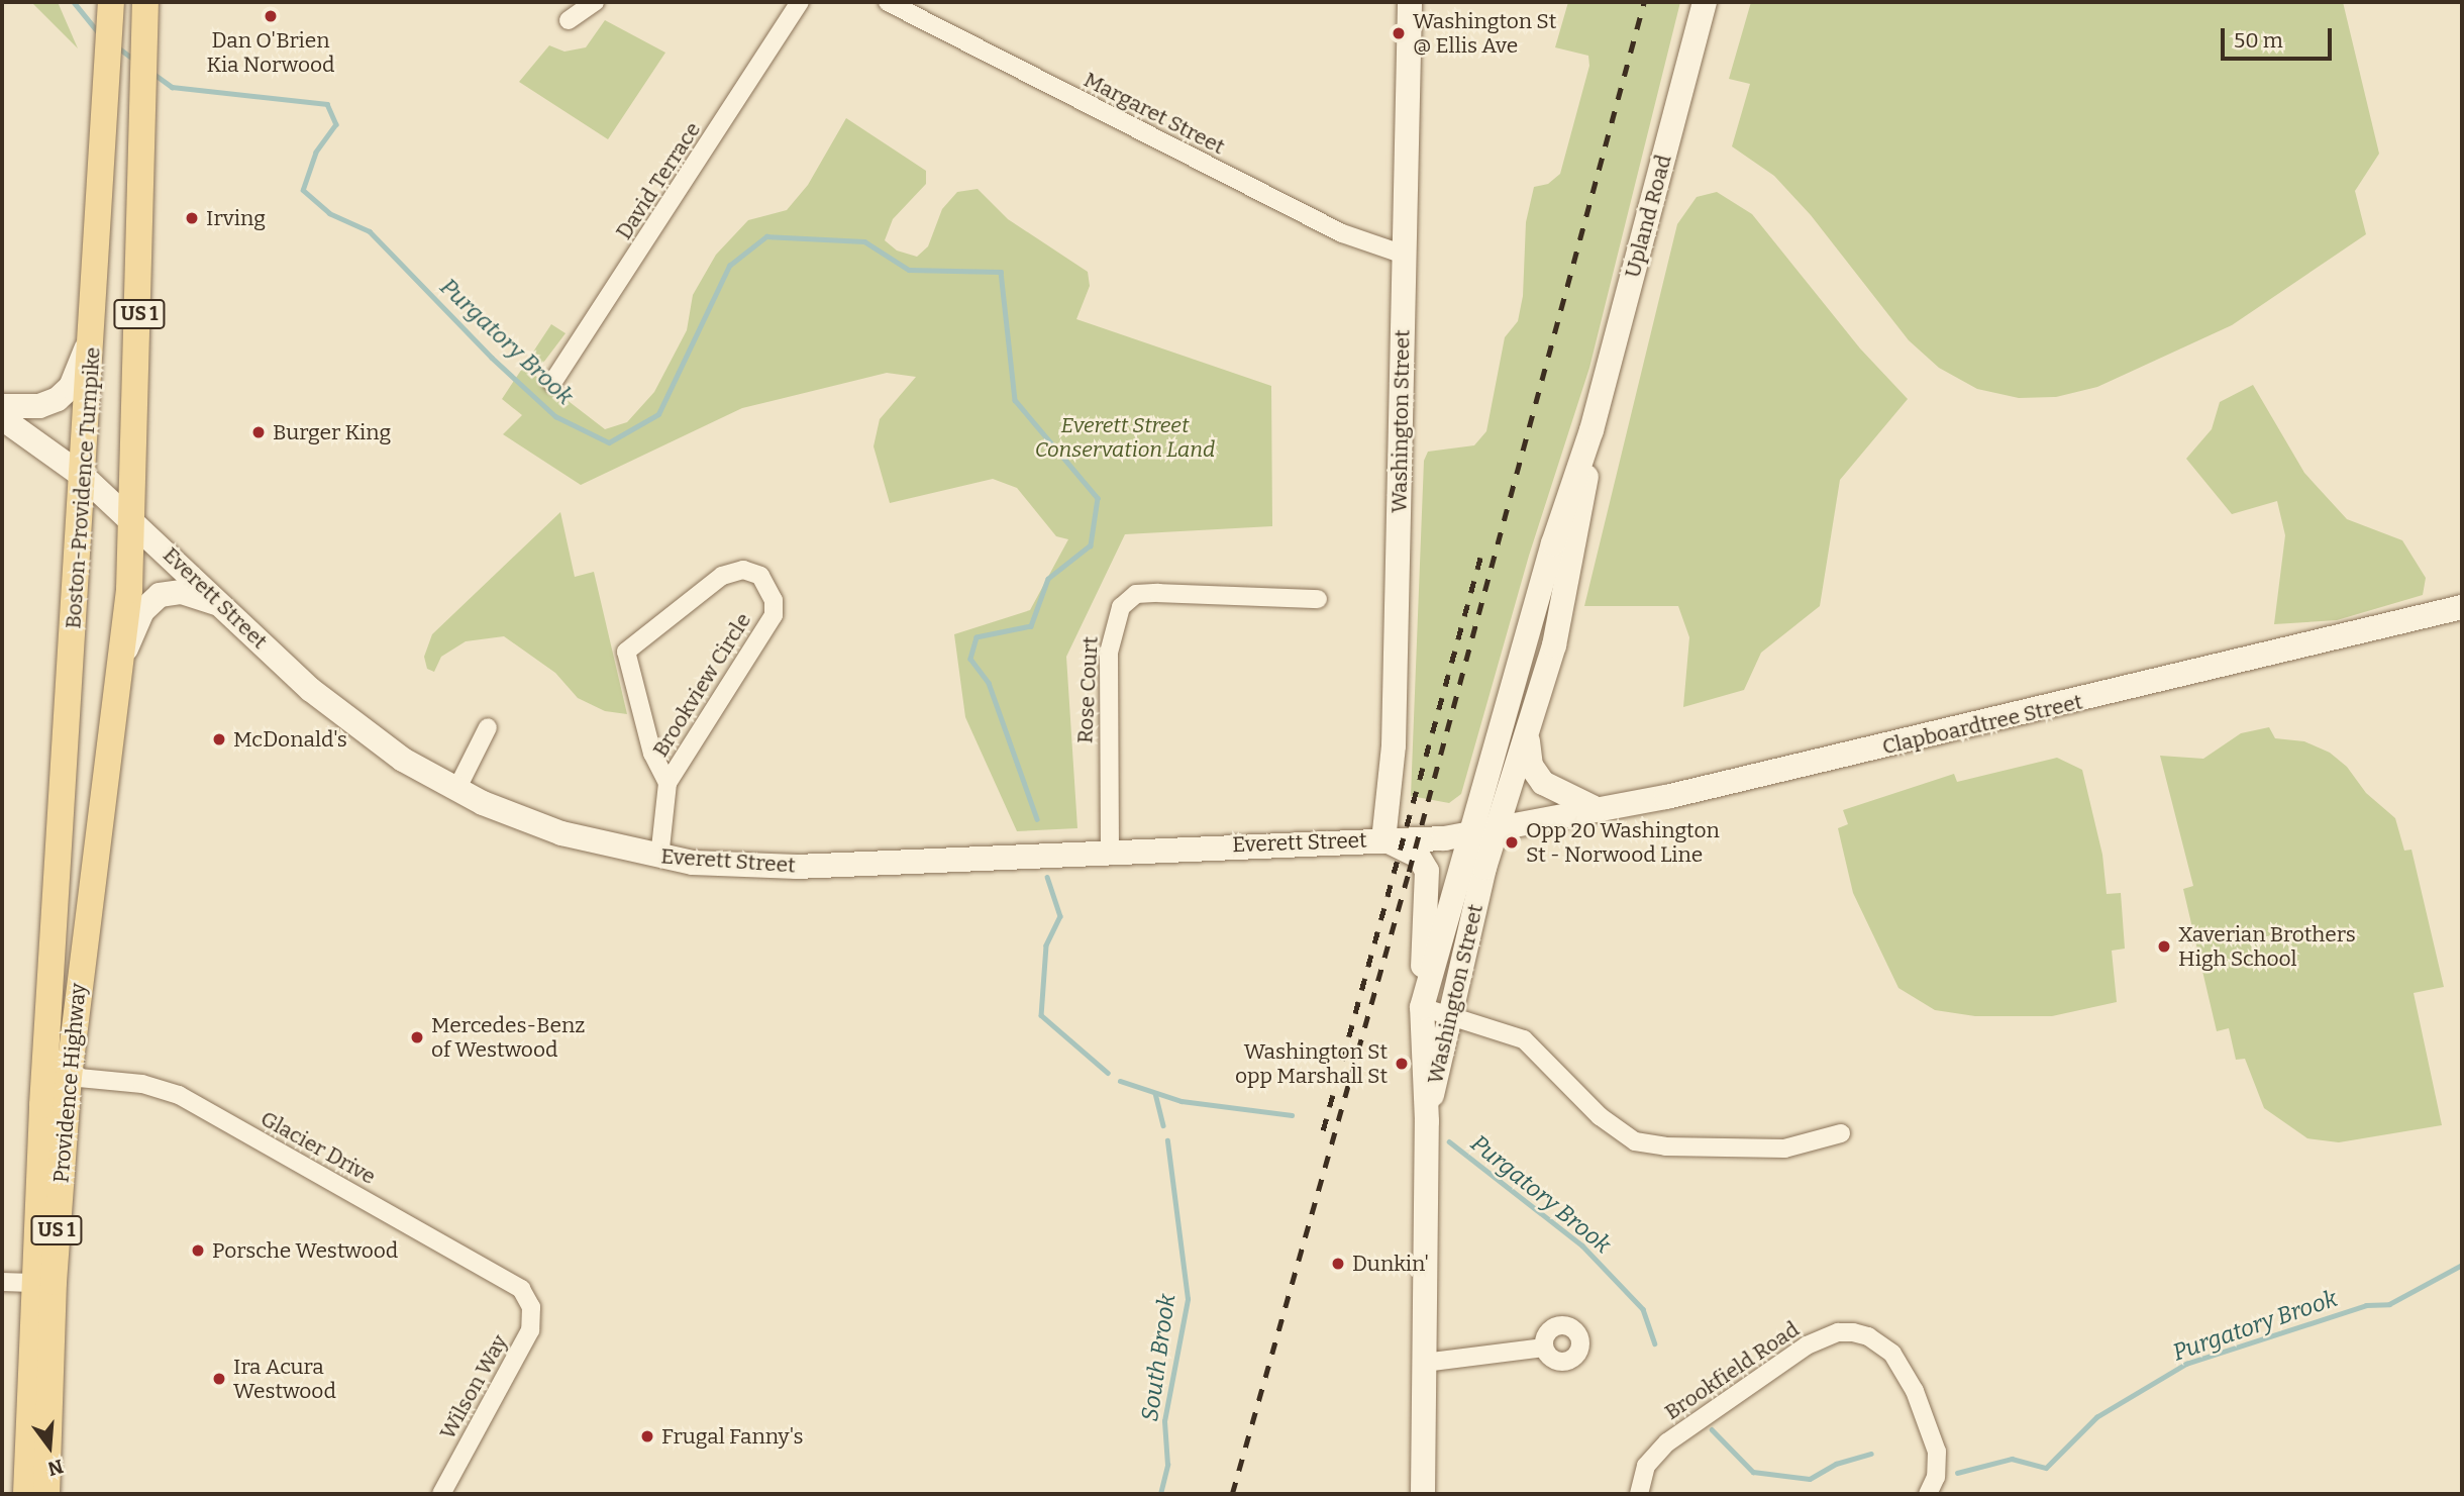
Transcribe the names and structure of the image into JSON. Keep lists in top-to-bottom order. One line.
{"streets":{"main road":["Upland Road","US 1","Washington Street","Boston-Providence Turnpike","Everett Street","Clapboardtree Street","Providence Highway"],"street":["Margaret Street","David Terrace","Brookview Circle","Rose Court","Glacier Drive","Brookfield Road","Wilson Way"]},"crossings":[["Margaret Street","Washington Street"],["Upland Road","Washington Street"],["Upland Road","Everett Street"],["Upland Road","Clapboardtree Street"],["US 1","Everett Street"],["US 1","Providence Highway"],["Washington Street","Everett Street"],["Washington Street","Clapboardtree Street"],["Boston-Providence Turnpike","Everett Street"],["Boston-Providence Turnpike","Providence Highway"],["Everett Street","Brookview Circle"],["Everett Street","Rose Court"],["Everett Street","Clapboardtree Street"],["Providence Highway","Glacier Drive"],["Glacier Drive","Wilson Way"]],"water":["Purgatory Brook","South Brook"],"parks":["Everett Street Conservation Land"],"places":["Dan O'Brien Kia Norwood","Washington St @ Ellis Ave","Irving","Burger King","McDonald's","Opp 20 Washington St - Norwood Line","Xaverian Brothers High School","Mercedes-Benz of Westwood","Washington St opp Marshall St","Porsche Westwood","Dunkin'","Ira Acura Westwood","Frugal Fanny's"],"scale_bar":"50 m","north":"bottom"}
